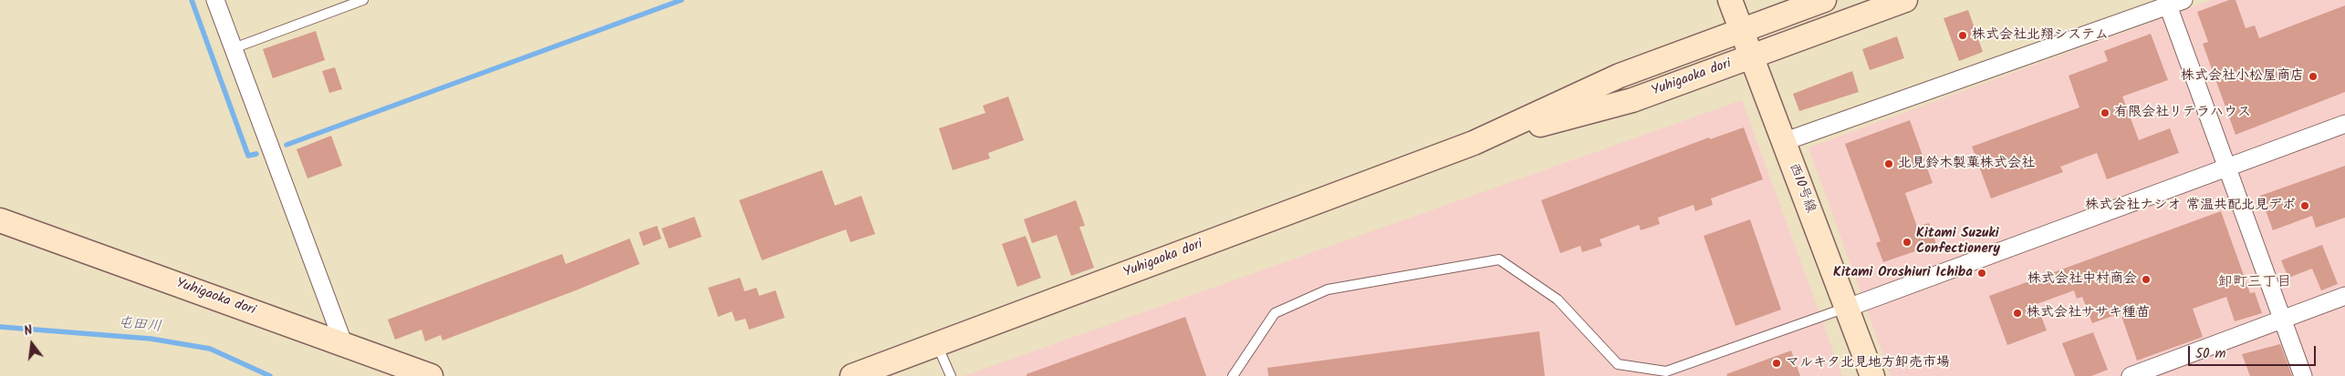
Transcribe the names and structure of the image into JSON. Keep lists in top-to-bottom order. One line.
{"streets":{"street":["Yuhigaoka dori","西10号線"]},"crossings":[["Yuhigaoka dori","西10号線"]],"districts":["卸町三丁目"],"water":["屯田川"],"places":["株式会社北翔システム","株式会社小松屋商店","有限会社リテラハウス","北見鈴木製菓株式会社","株式会社ナシオ 常温共配北見デポ","Kitami Suzuki Confectionery","Kitami Oroshiuri Ichiba","株式会社中村商会","株式会社ササキ種苗","マルキタ北見地方卸売市場"],"scale_bar":"50 m","north":"top"}
